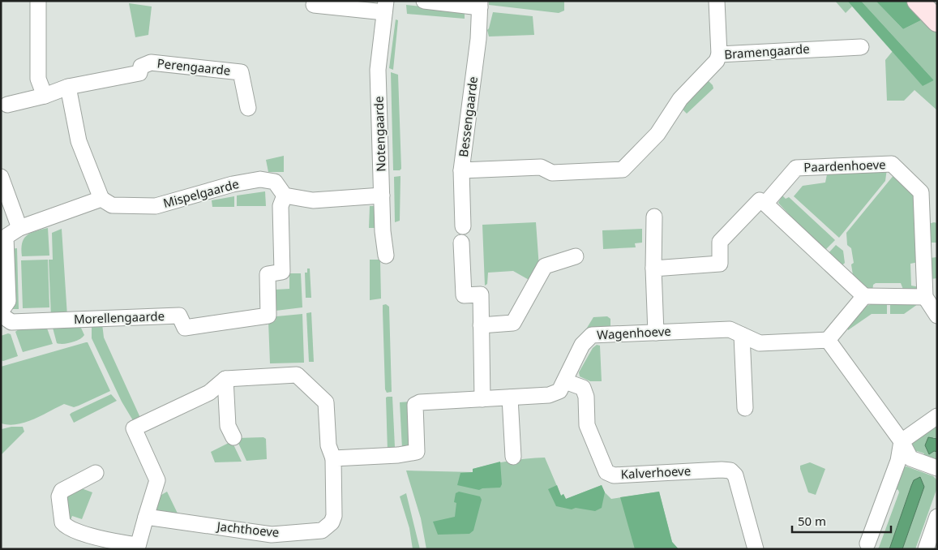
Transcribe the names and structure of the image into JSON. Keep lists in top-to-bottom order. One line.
{"streets":{"street":["Bramengaarde","Perengaarde","Bessengaarde","Notengaarde","Paardenhoeve","Mispelgaarde","Morellengaarde","Wagenhoeve","Kalverhoeve","Jachthoeve"]},"crossings":[["Bramengaarde","Bessengaarde"],["Mispelgaarde","Morellengaarde"],["Wagenhoeve","Kalverhoeve"],["Wagenhoeve","Jachthoeve"]],"scale_bar":"50 m"}
